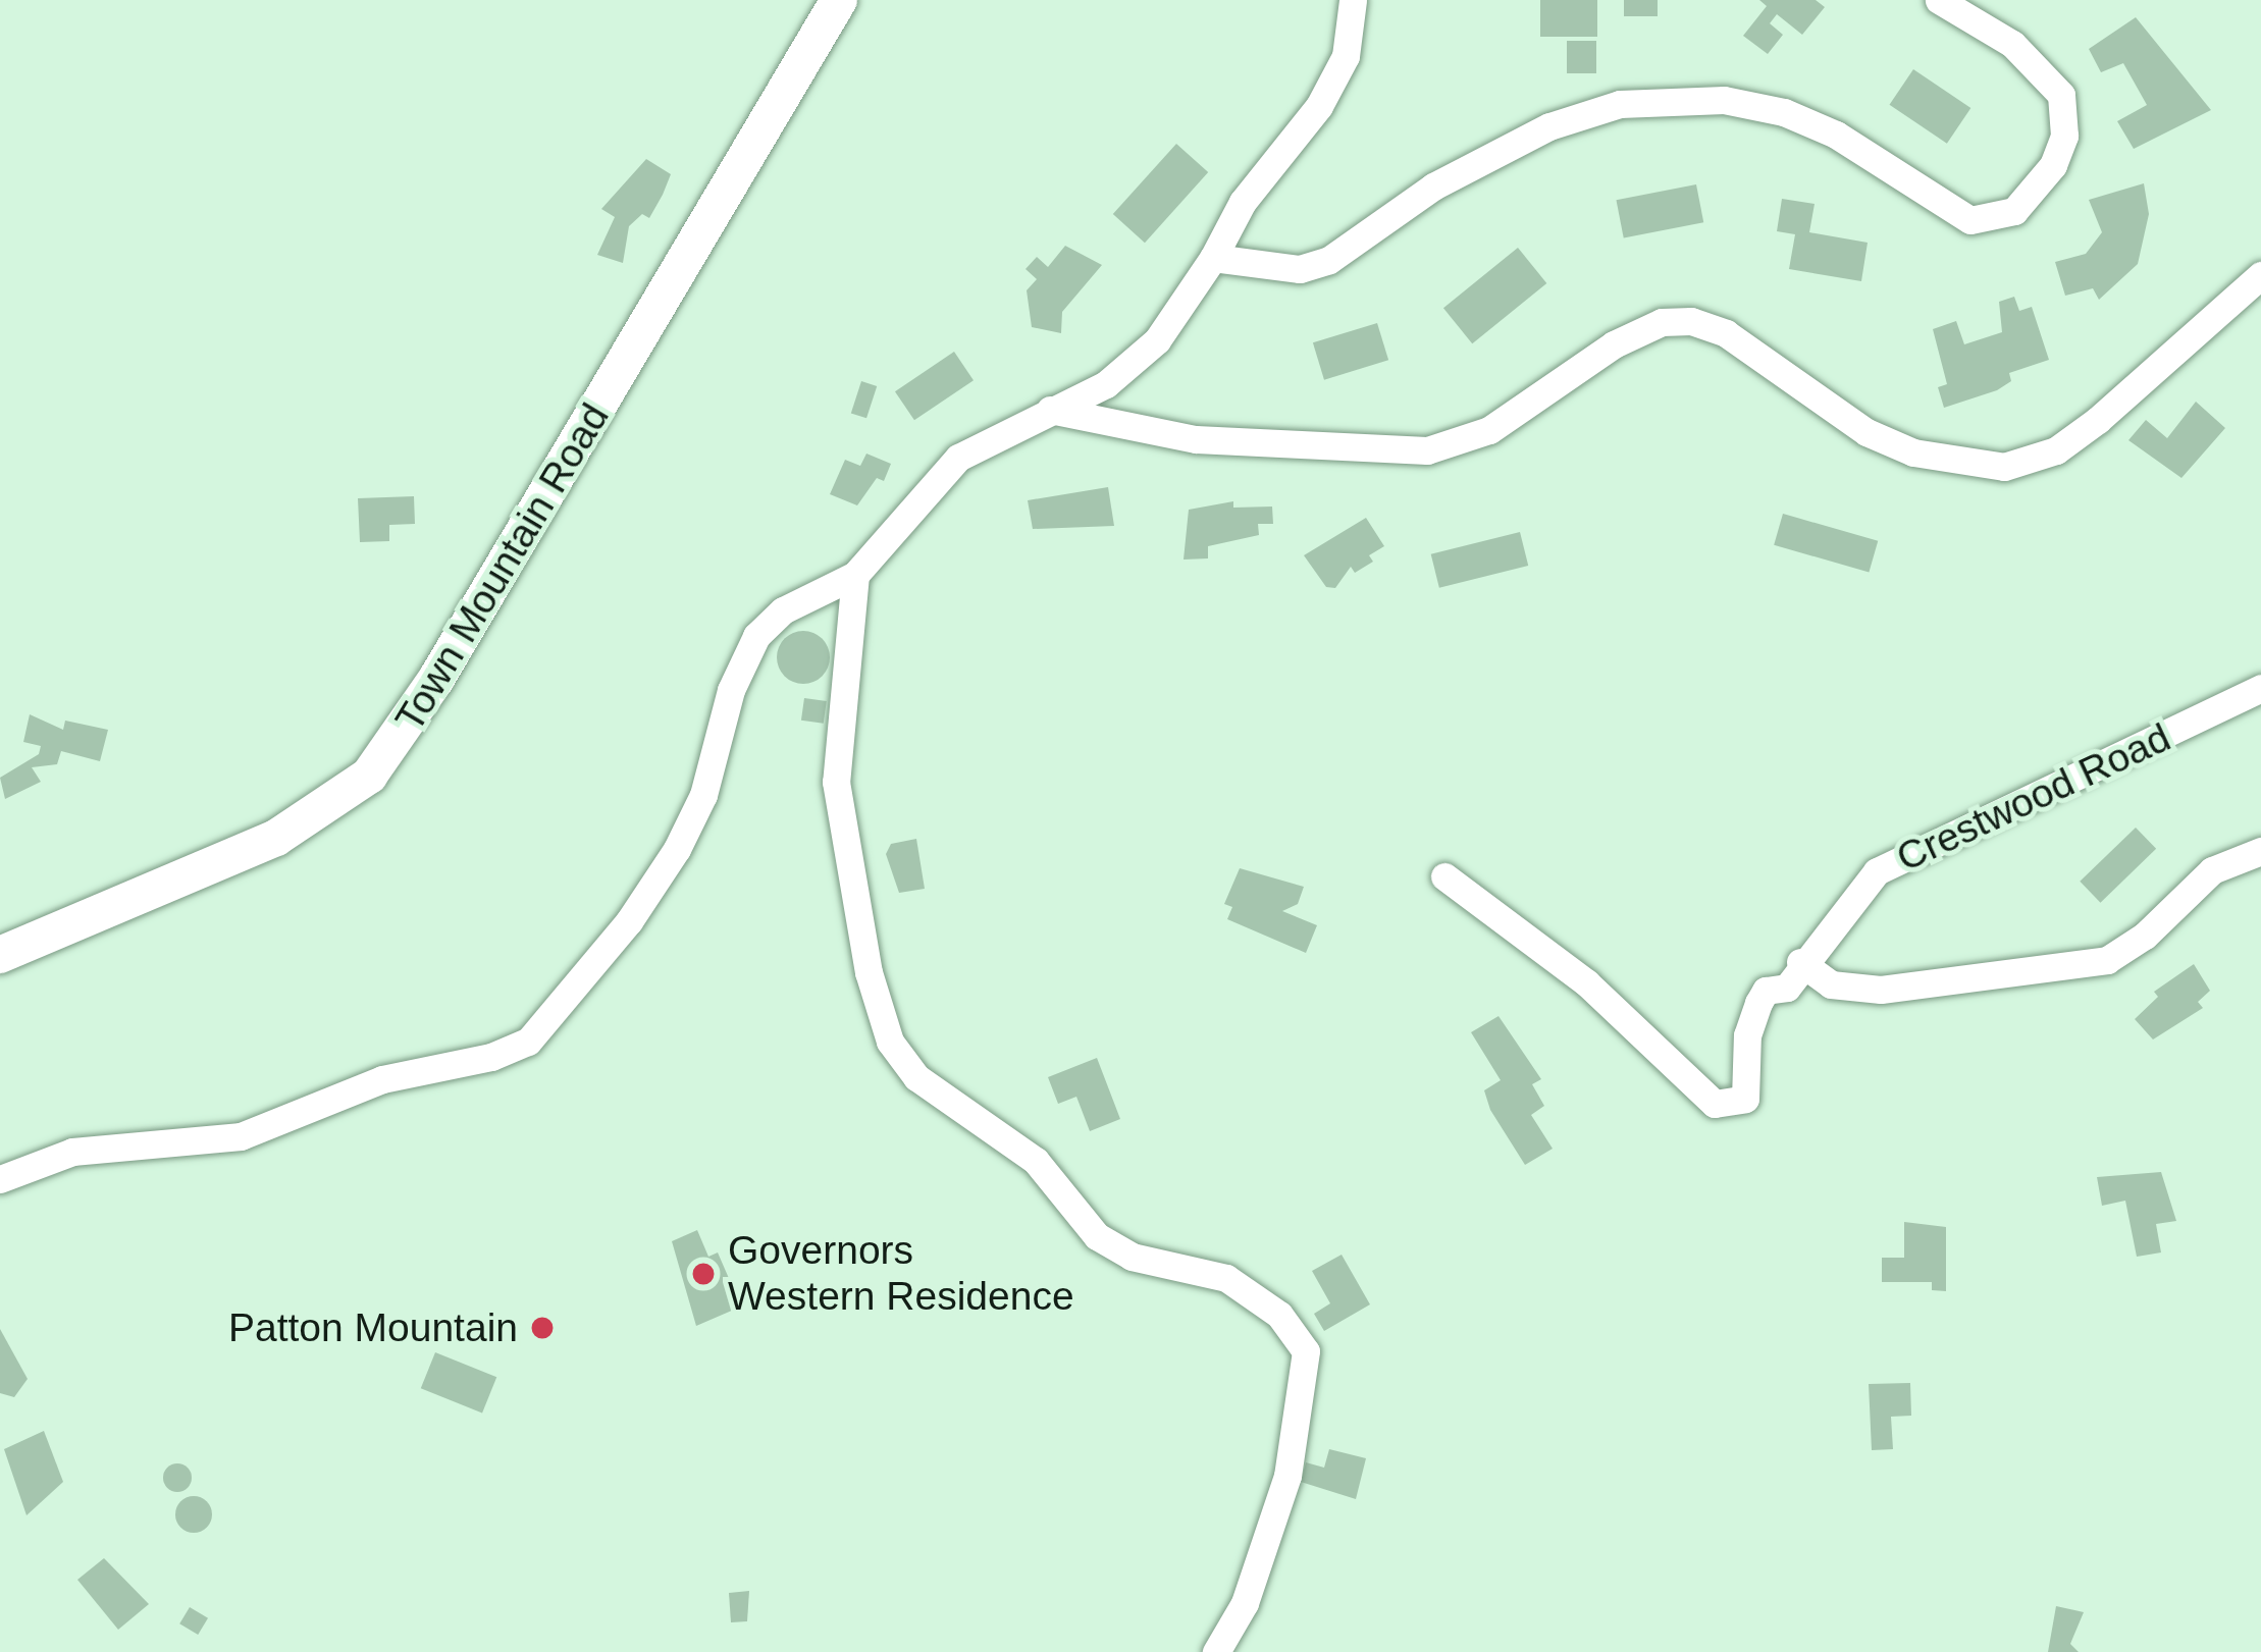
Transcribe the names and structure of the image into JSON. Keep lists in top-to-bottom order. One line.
{"streets":{"main road":["Town Mountain Road"],"street":["Crestwood Road"]},"places":["Governors Western Residence","Patton Mountain"]}
